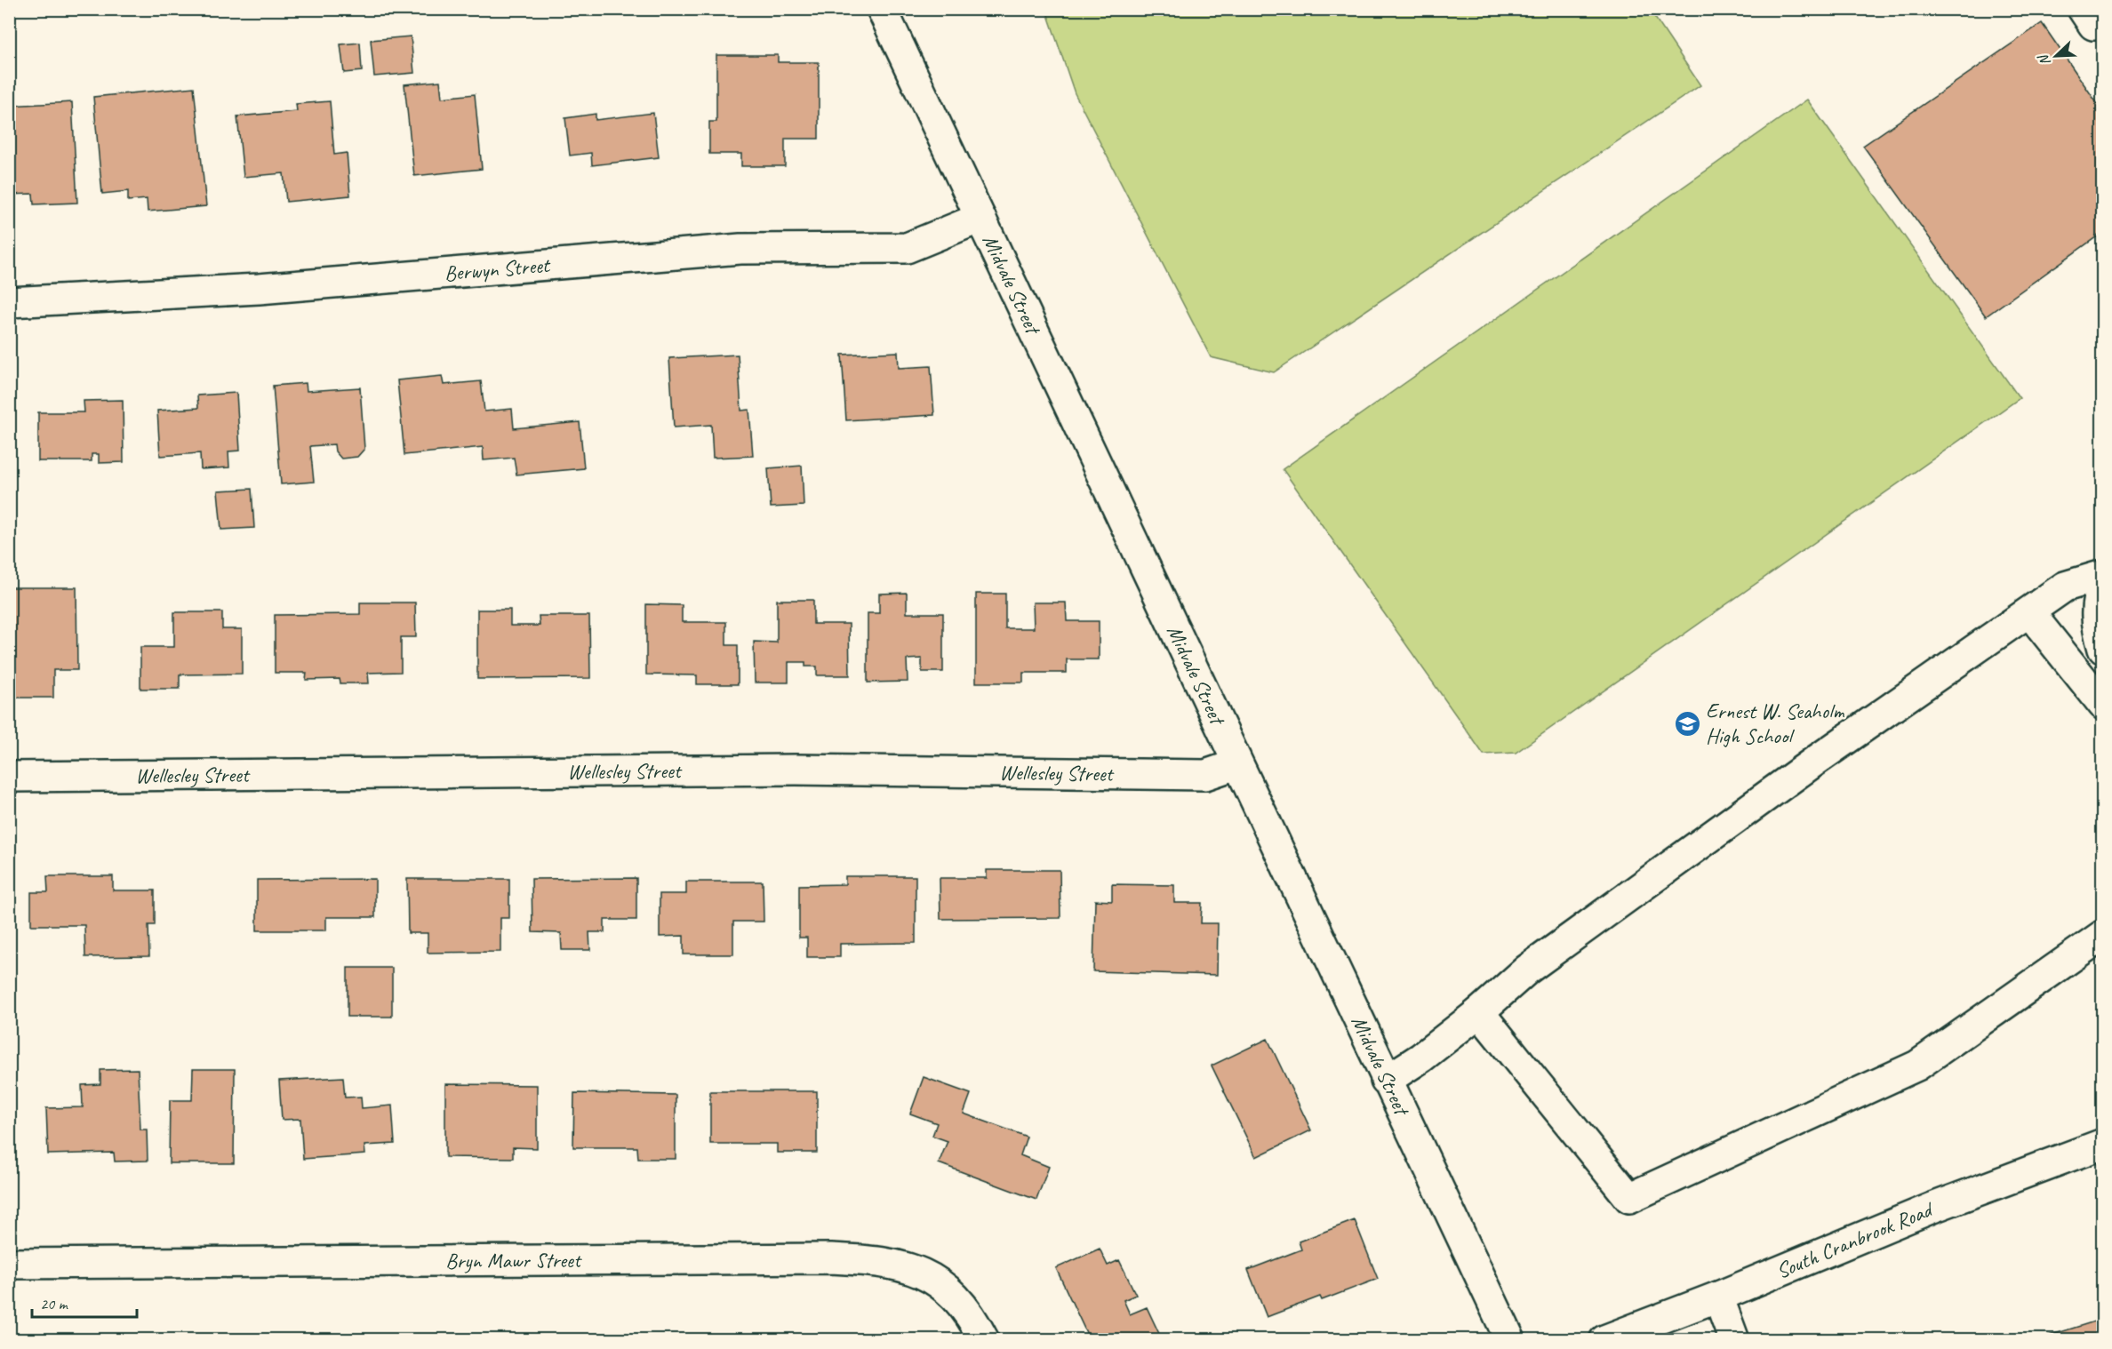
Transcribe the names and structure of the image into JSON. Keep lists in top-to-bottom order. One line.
{"streets":{"street":["Berwyn Street","Midvale Street","Wellesley Street","South Cranbrook Road","Bryn Mawr Street"]},"crossings":[["Berwyn Street","Midvale Street"],["Midvale Street","Wellesley Street"]],"places":{"school or university":["Ernest W. Seaholm High School"]},"scale_bar":"20 m","north":"bottom left"}
